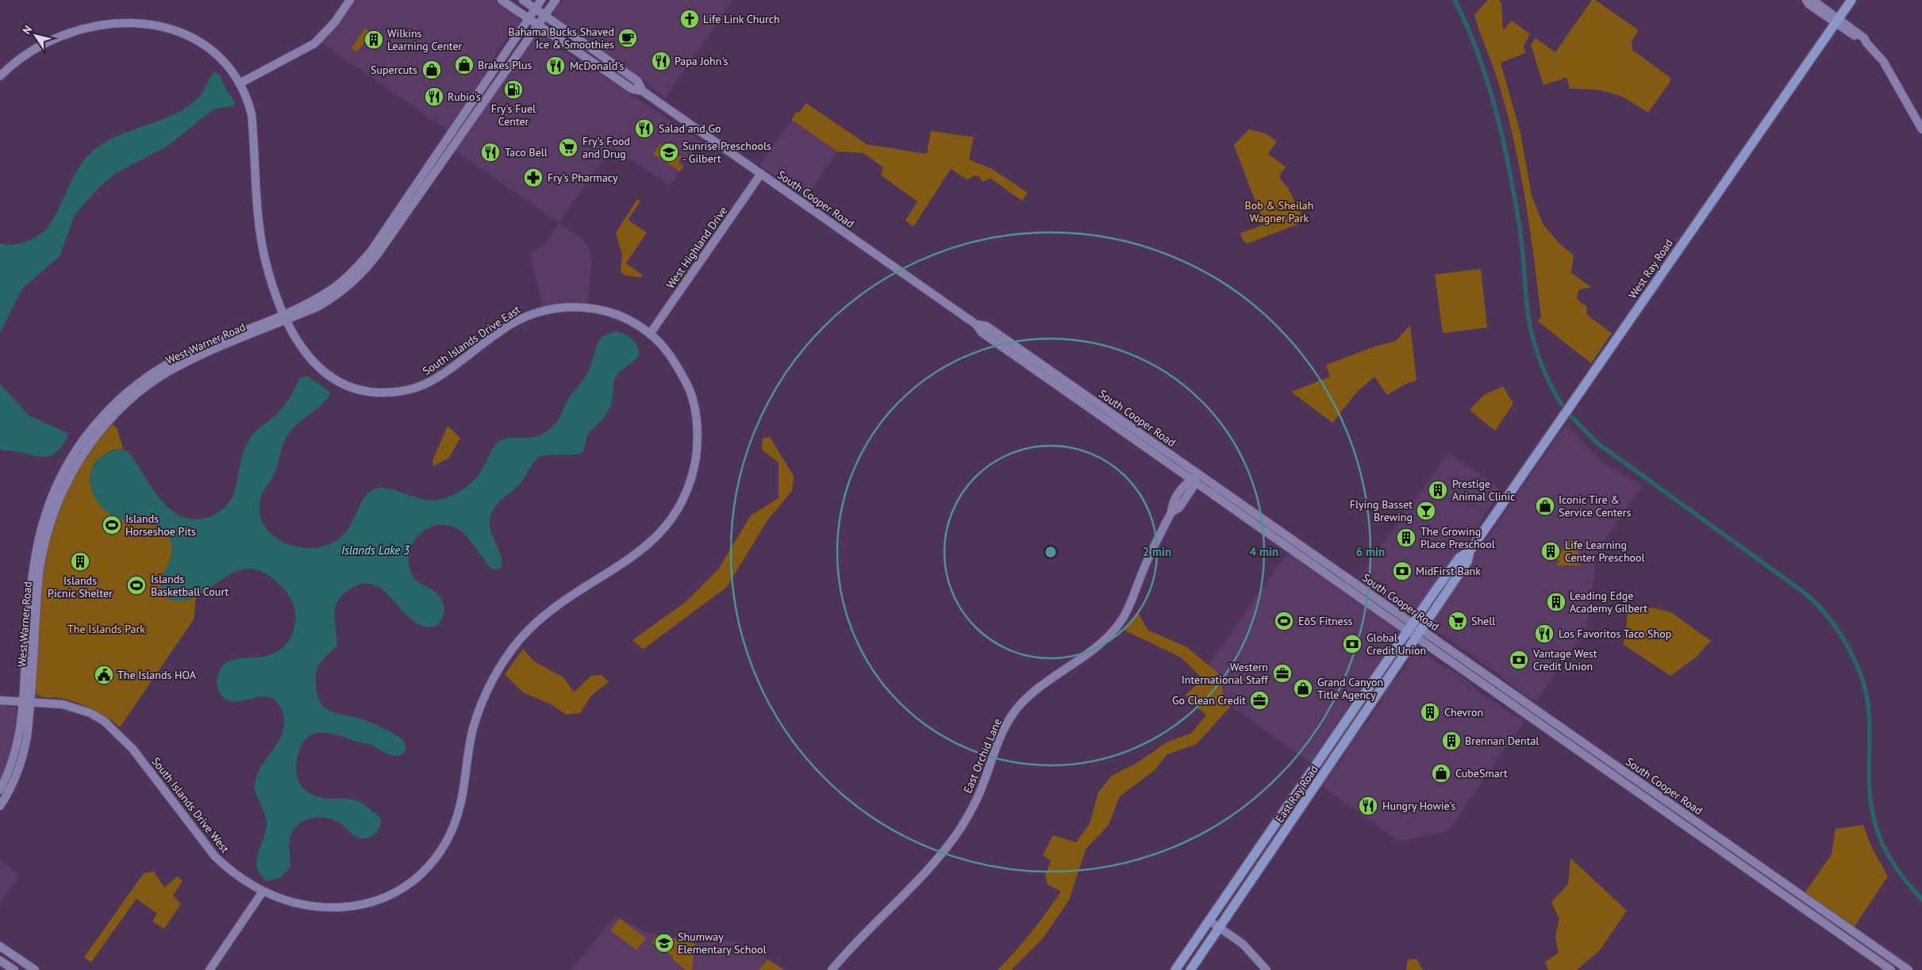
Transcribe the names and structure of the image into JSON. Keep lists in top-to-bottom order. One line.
{"streets":{"main road":["South Cooper Road","West Highland Drive","West Ray Road","South Islands Drive East","West Warner Road","East Orchid Lane","East Ray Road","South Islands Drive West"]},"crossings":[["South Cooper Road","West Highland Drive"],["South Cooper Road","West Ray Road"],["South Cooper Road","West Warner Road"],["South Cooper Road","East Orchid Lane"],["South Cooper Road","East Ray Road"],["West Highland Drive","South Islands Drive East"],["West Ray Road","East Ray Road"],["South Islands Drive East","West Warner Road"],["South Islands Drive East","South Islands Drive West"],["West Warner Road","South Islands Drive West"]],"water":["Islands Lake 3"],"parks":["Bob & Sheilah Wagner Park","The Islands Park"],"places":{"church":["Life Link Church"],"cafe":["Bahama Bucks Shaved Ice & Smoothies"],"building":["Wilkins Learning Center","Prestige Animal Clinic","The Growing Place Preschool","Life Learning Center Preschool","Islands Picnic Shelter","Leading Edge Academy Gilbert","Chevron","Brennan Dental"],"restaurant":["Papa John's","McDonald's","Rubio's","Salad and Go","Taco Bell","Los Favoritos Taco Shop","Hungry Howie's"],"shop":["Brakes Plus","Supercuts","Iconic Tire & Service Centers","Grand Canyon Title Agency","CubeSmart"],"fuel station":["Fry's Fuel Center"],"supermarket":["Fry's Food and Drug","Shell"],"school or university":["Sunrise Preschools - Gilbert","Shumway Elementary School"],"pharmacy":["Fry's Pharmacy"],"bar":["Flying Basset Brewing"],"sports":["Islands Horseshoe Pits","Islands Basketball Court","EōS Fitness"],"bank":["MidFirst Bank","Global Credit Union","Vantage West Credit Union"],"office":["Western International Staff","Go Clean Credit"],"public building":["The Islands HOA"]},"north":"top left","rings":["2 min","4 min","6 min"]}
